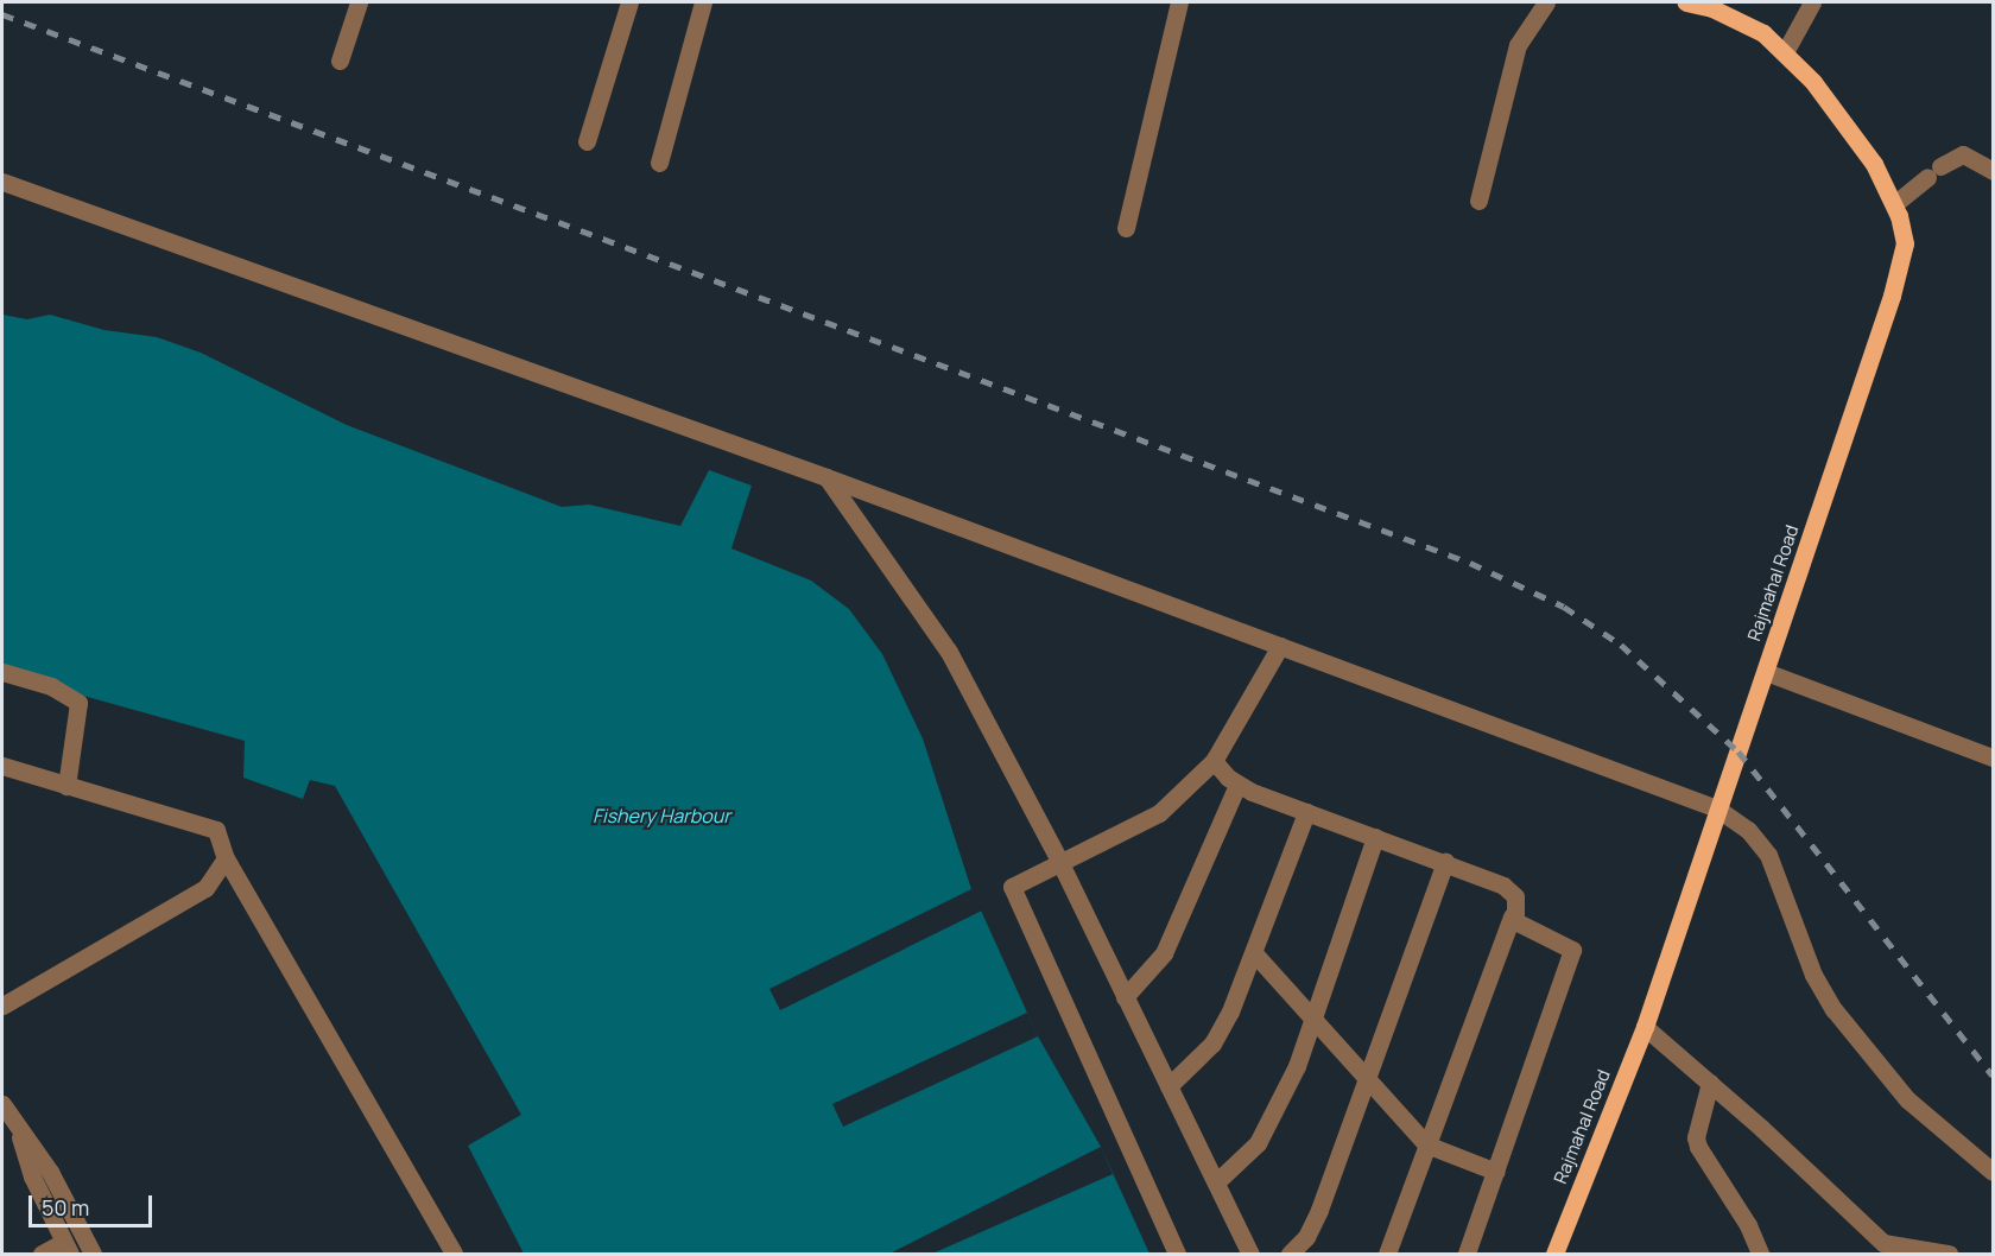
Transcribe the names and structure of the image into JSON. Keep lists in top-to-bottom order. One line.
{"streets":{"main road":["Rajmahal Road"]},"water":["Fishery Harbour"],"scale_bar":"50 m"}
